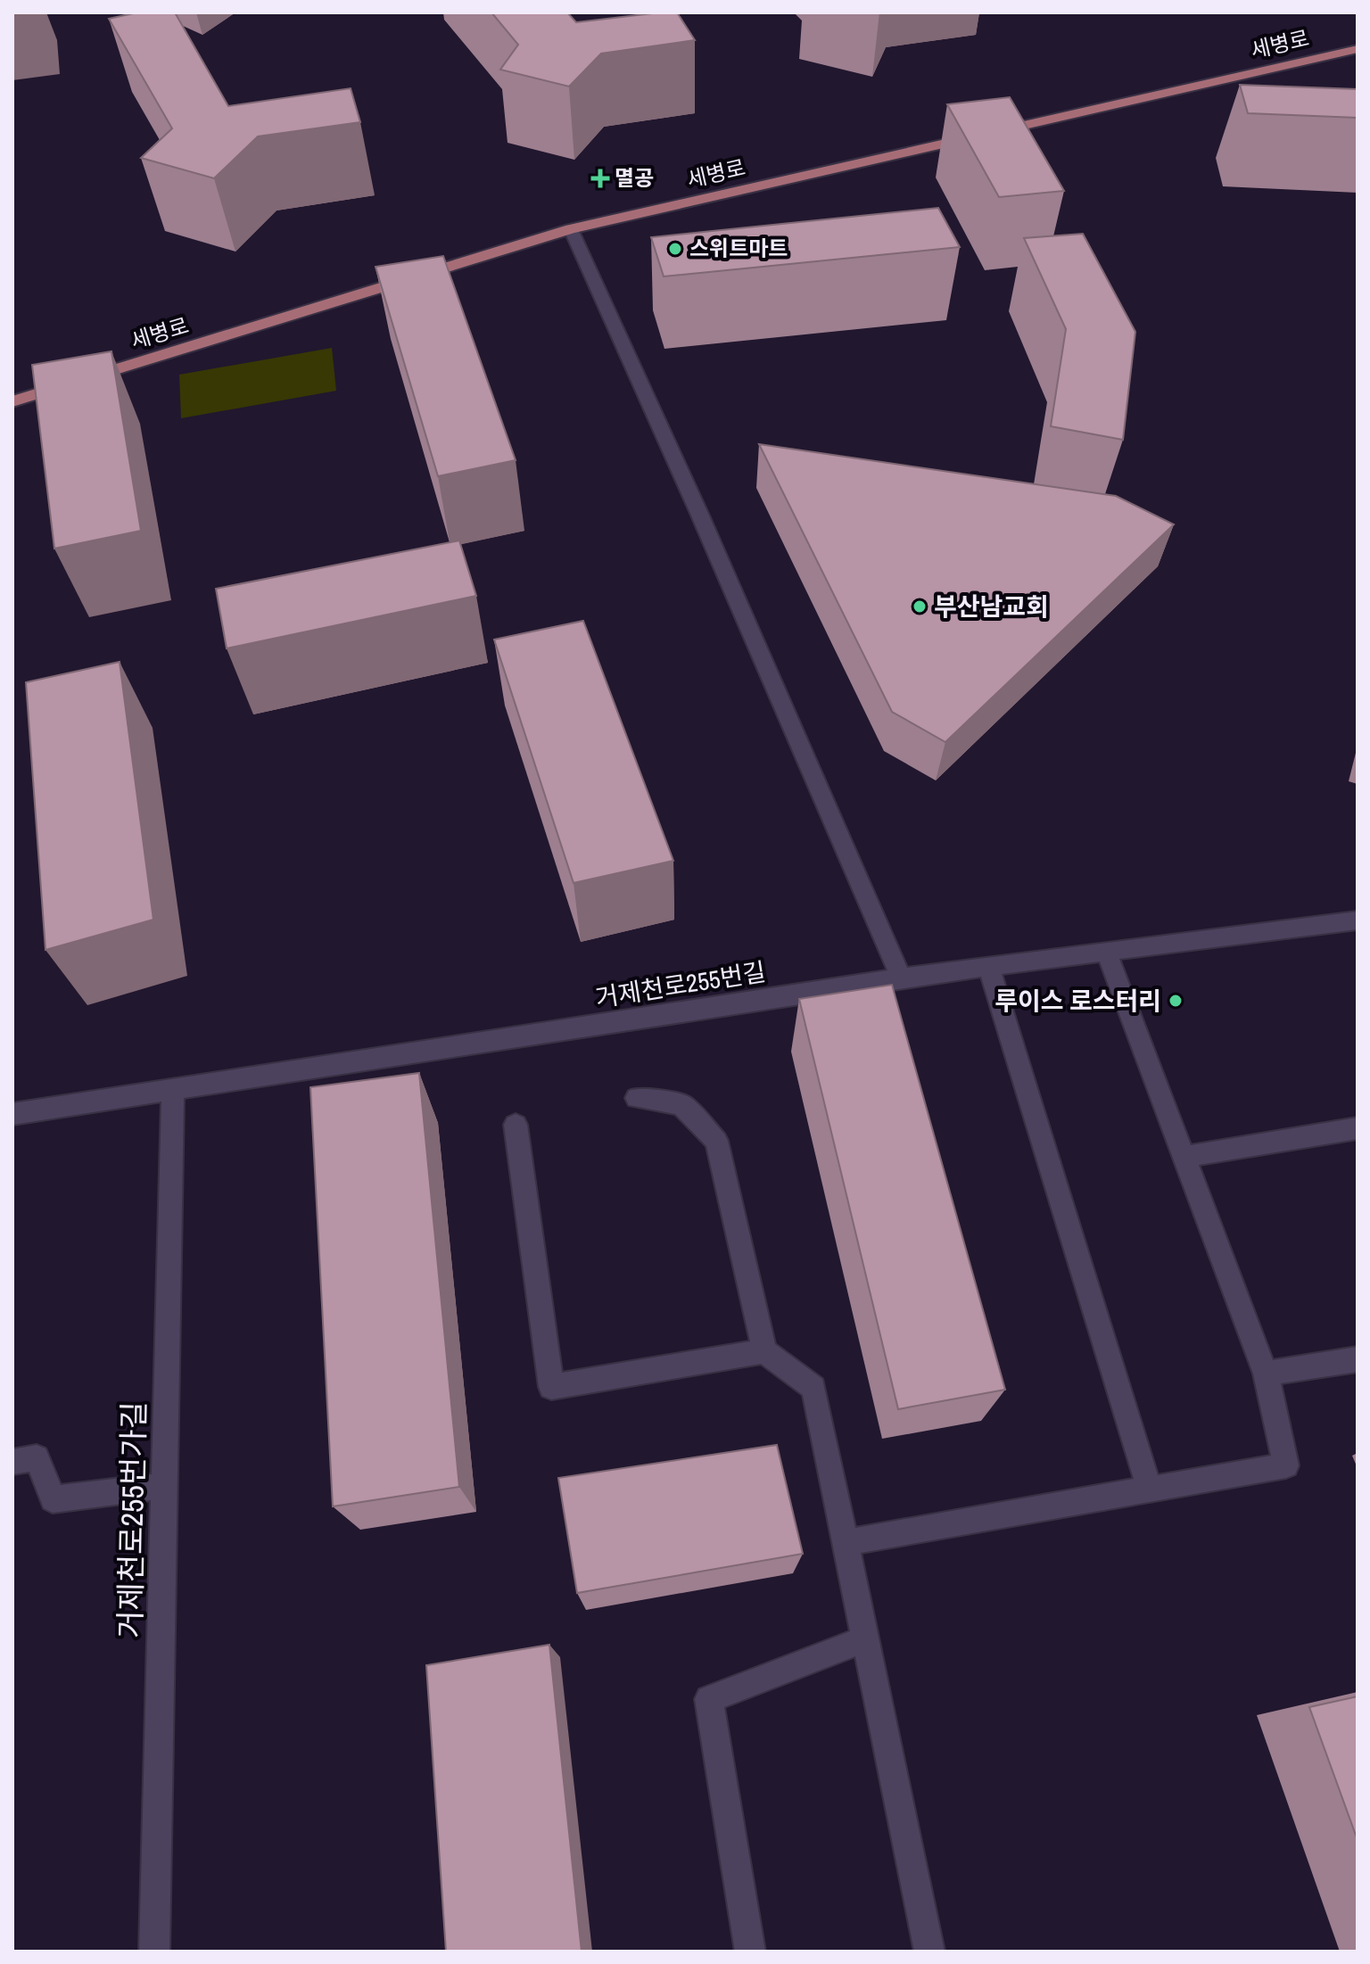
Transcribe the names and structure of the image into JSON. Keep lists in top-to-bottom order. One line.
{"streets":{"main road":["세병로"],"street":["거제천로255번길","거제천로255번가길"]},"crossings":[["거제천로255번길","거제천로255번가길"]],"places":{"health":["멸공"],"other":["스위트마트","부산남교회","루이스 로스터리"]}}
